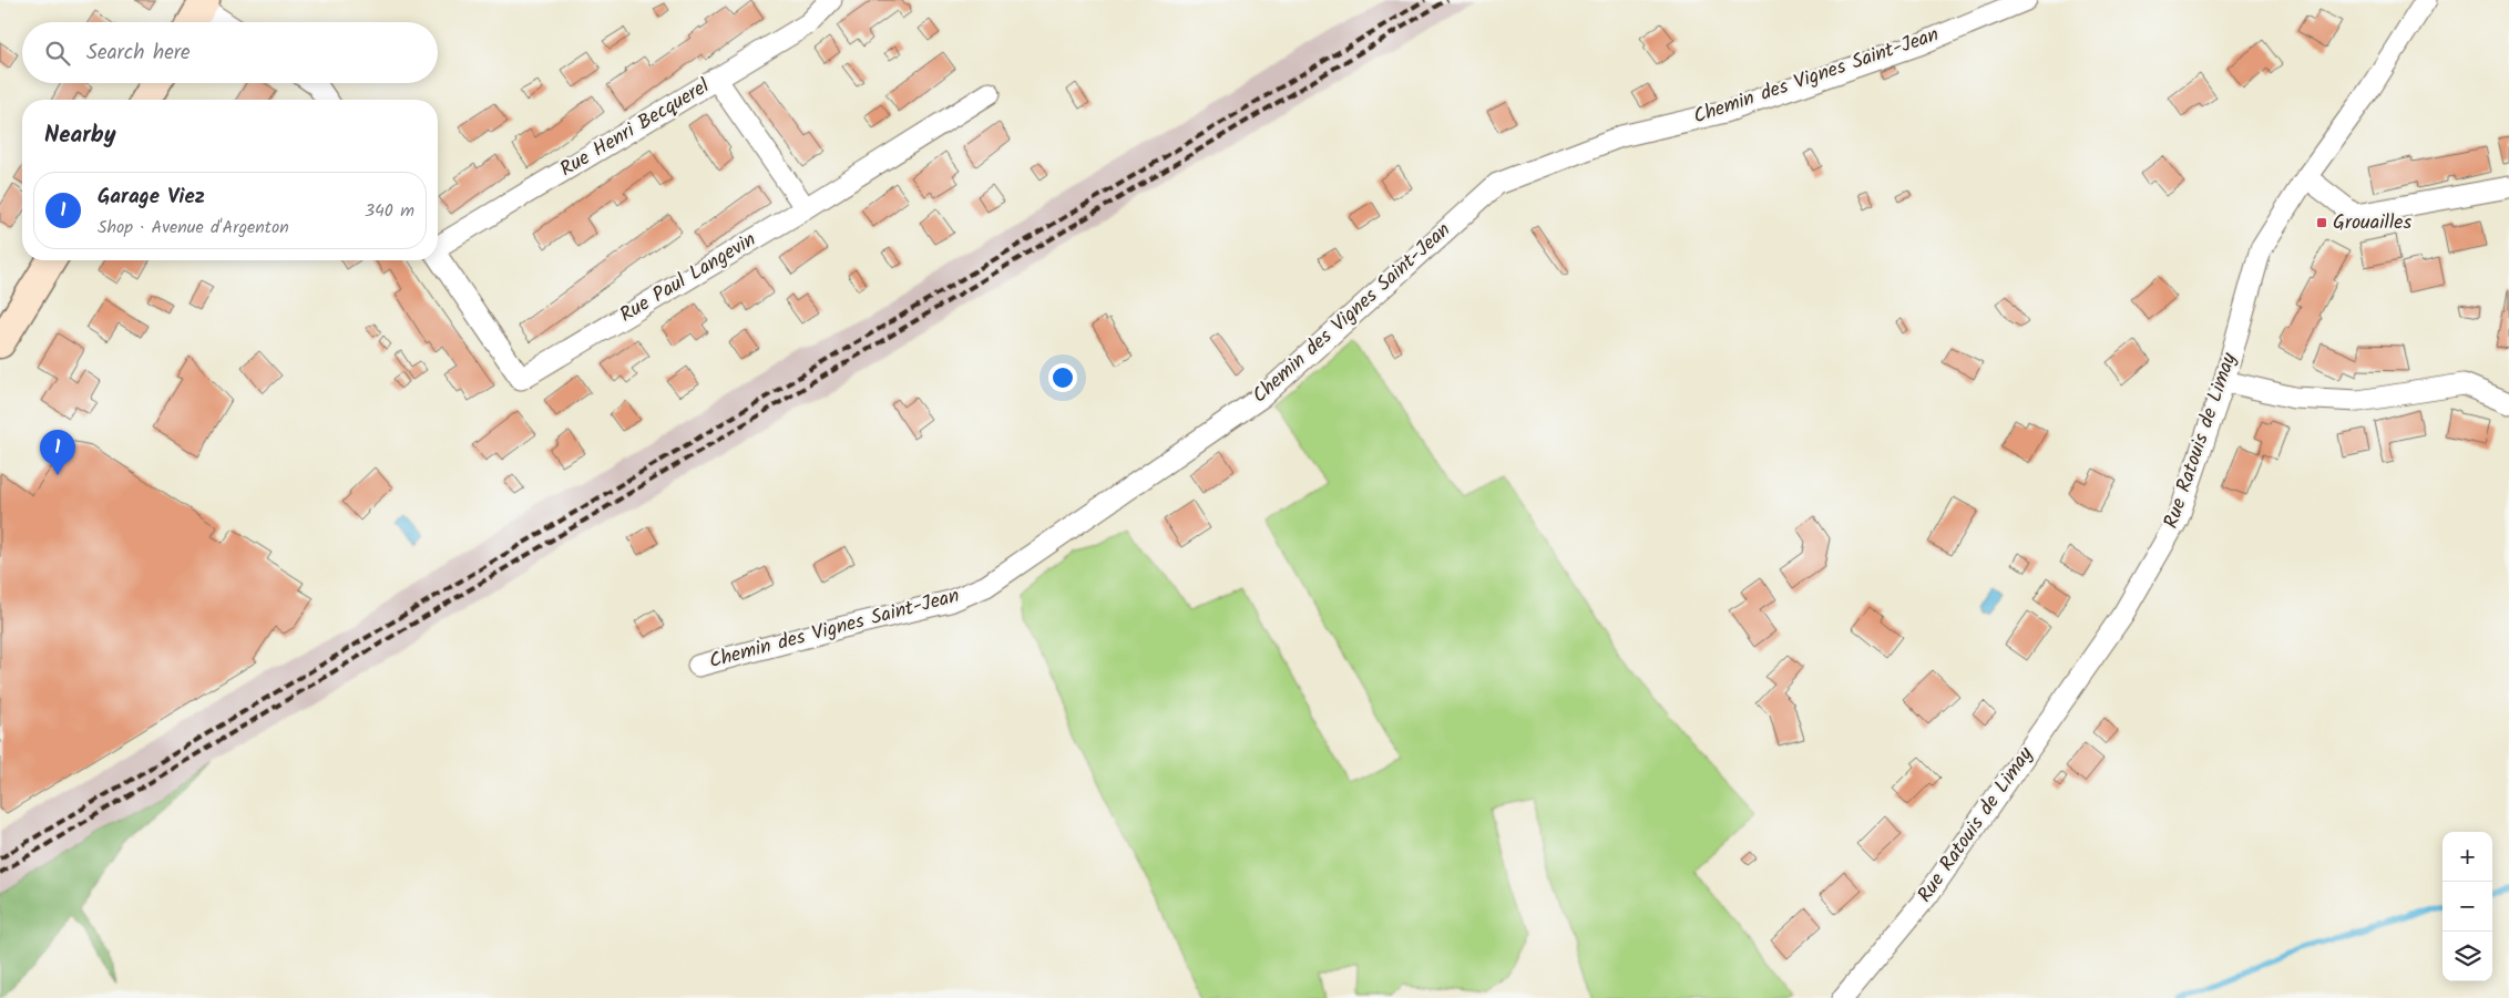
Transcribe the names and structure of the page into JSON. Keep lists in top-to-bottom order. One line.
{"streets":{"street":["Chemin des Vignes Saint-Jean","Rue Henri Becquerel","Rue Paul Langevin","Rue Ratouis de Limay"]},"places":{"transit":["Grouailles"]},"page":{"search":"Search here","heading":"Nearby","list":[{"mark":"1","name":"Garage Viez","note":"Shop · Avenue d'Argenton","value":"340 m"}],"pins":"1","map_buttons":["+","−"]}}
